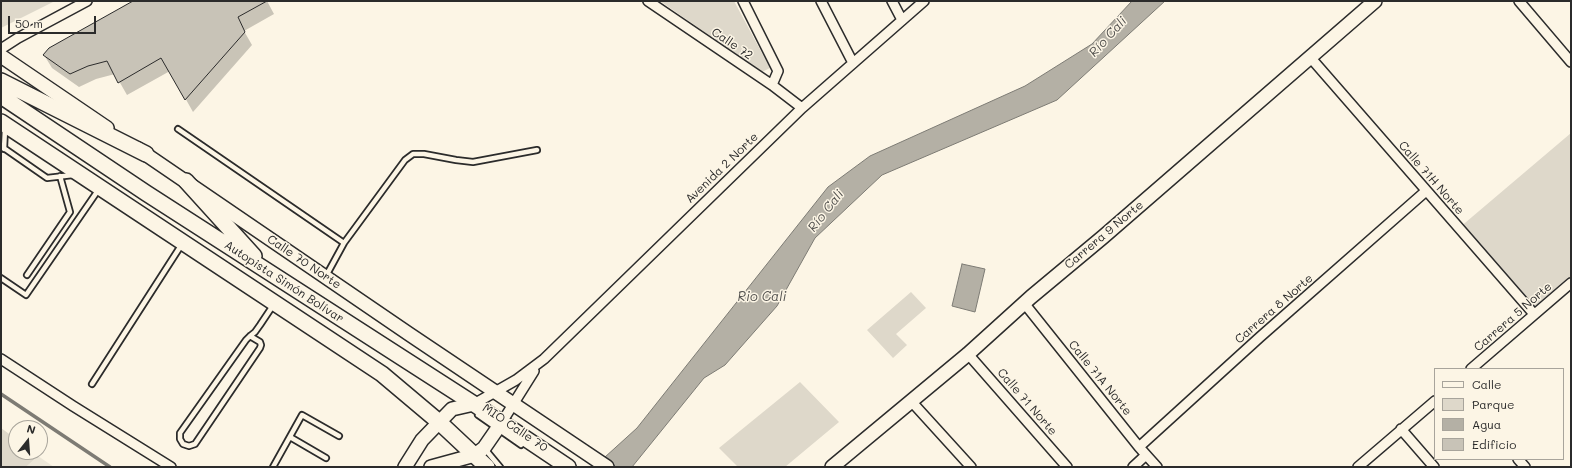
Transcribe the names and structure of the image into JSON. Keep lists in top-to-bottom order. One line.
{"streets":{"main road":["Autopista Simón Bolívar"],"street":["Calle 72","Avenida 2 Norte","Calle 71H Norte","Carrera 9 Norte","Calle 70 Norte","Carrera 8 Norte","Carrera 5 Norte","Calle 71A Norte","Calle 71 Norte"]},"crossings":[["Calle 72","Avenida 2 Norte"],["Avenida 2 Norte","Calle 70 Norte"],["Avenida 2 Norte","Autopista Simón Bolívar"],["Calle 71H Norte","Carrera 9 Norte"],["Calle 71H Norte","Carrera 8 Norte"],["Calle 71H Norte","Carrera 5 Norte"],["Carrera 9 Norte","Calle 71A Norte"],["Carrera 9 Norte","Calle 71 Norte"],["Carrera 8 Norte","Calle 71A Norte"]],"water":["Río Cali","Rio Cali"],"legend":["Calle","Parque","Agua","Edificio"],"scale_bar":"50 m","north":"top"}
